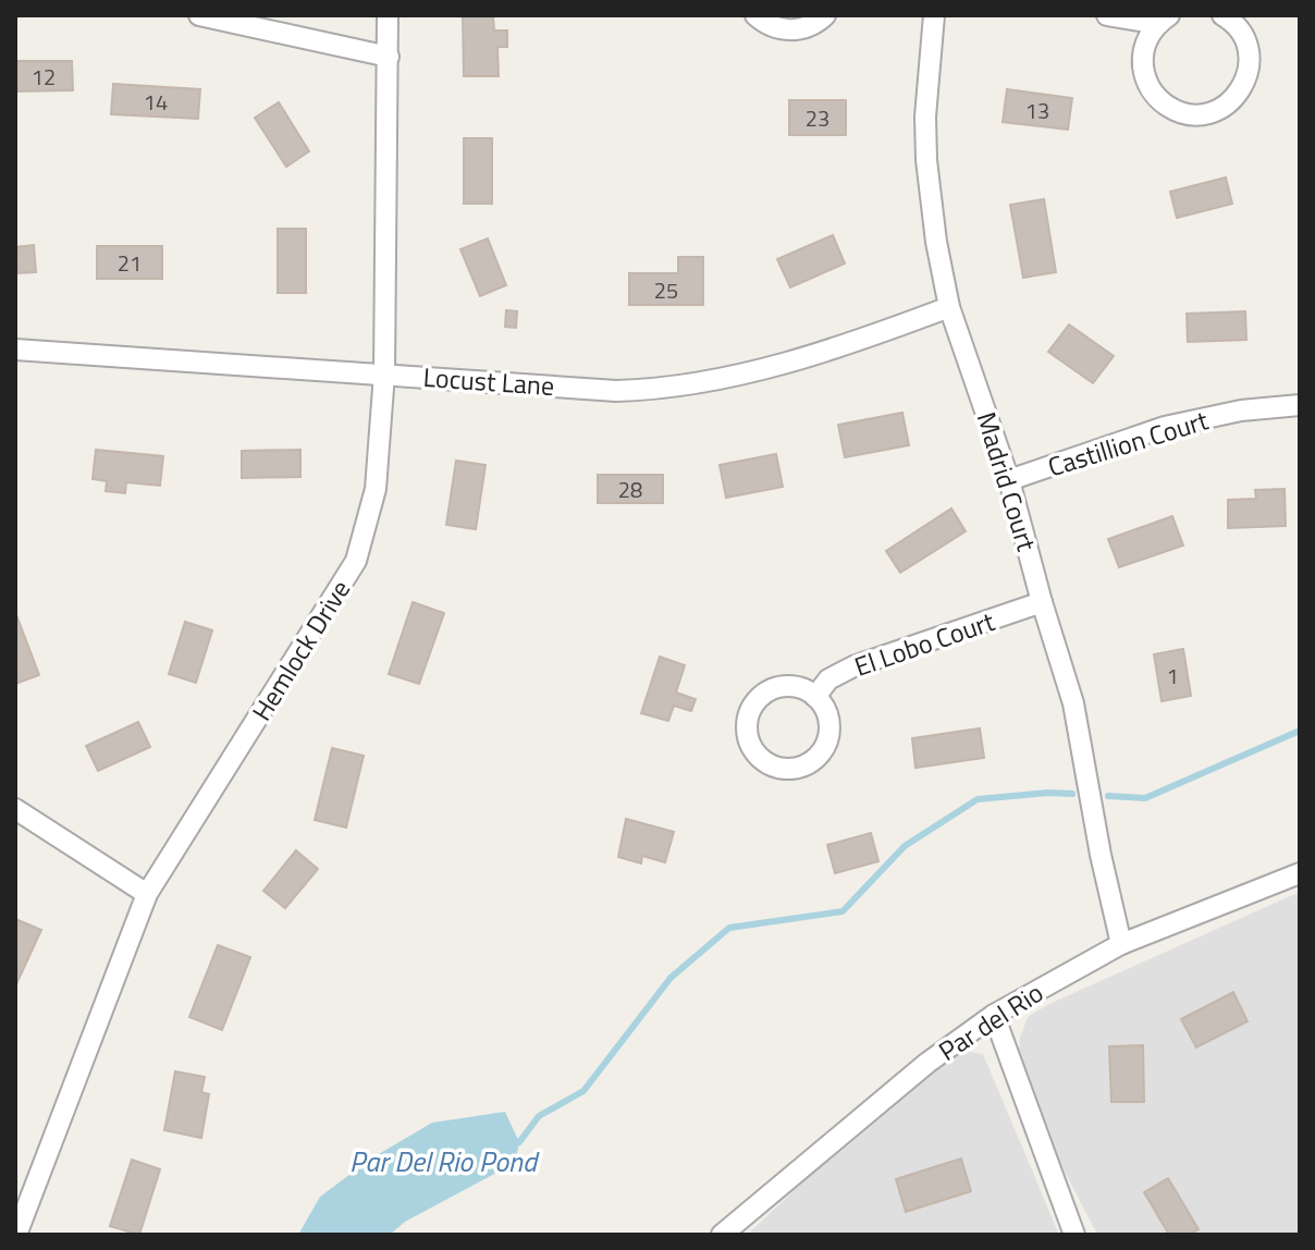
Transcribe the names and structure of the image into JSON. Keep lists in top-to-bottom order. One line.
{"streets":{"street":["Locust Lane","Castillion Court","Madrid Court","El Lobo Court","Hemlock Drive","Par del Rio"]},"crossings":[["Locust Lane","Madrid Court"],["Locust Lane","Hemlock Drive"],["Castillion Court","Madrid Court"],["Madrid Court","El Lobo Court"],["Madrid Court","Par del Rio"]],"water":["Par Del Rio Pond"],"house_numbers":["12","14","13","23","21","25","28","1"]}
